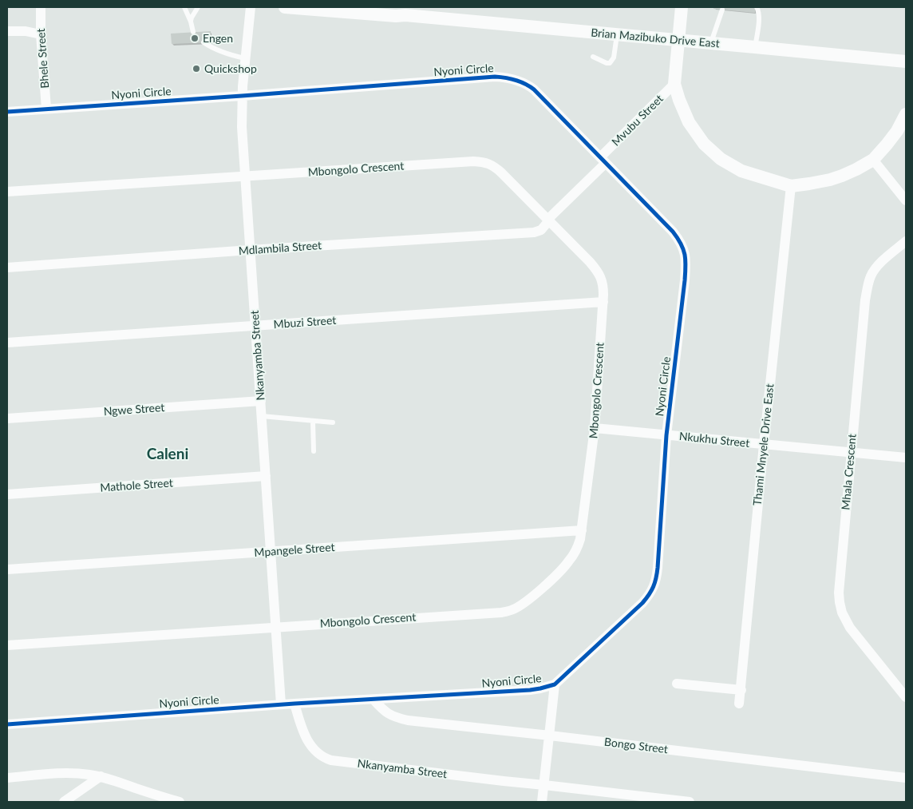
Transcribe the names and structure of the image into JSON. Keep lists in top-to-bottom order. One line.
{"streets":{"street":["Brian Mazibuko Drive East","Bhele Street","Nyoni Circle","Mvubu Street","Mbongolo Crescent","Mdlambila Street","Mbuzi Street","Nkanyamba Street","Ngwe Street","Nkukhu Street","Thami Mnyele Drive East","Mhala Crescent","Mathole Street","Mpangele Street","Bongo Street"]},"crossings":[["Bhele Street","Nyoni Circle"],["Nyoni Circle","Mvubu Street"],["Nyoni Circle","Nkanyamba Street"],["Nyoni Circle","Nkukhu Street"],["Nyoni Circle","Bongo Street"],["Mvubu Street","Mbongolo Crescent"],["Mbongolo Crescent","Mbuzi Street"],["Mbongolo Crescent","Nkanyamba Street"],["Mbongolo Crescent","Nkukhu Street"],["Mbongolo Crescent","Mpangele Street"],["Mdlambila Street","Nkanyamba Street"],["Mbuzi Street","Nkanyamba Street"],["Nkanyamba Street","Ngwe Street"],["Nkanyamba Street","Mathole Street"],["Nkanyamba Street","Mpangele Street"],["Nkukhu Street","Thami Mnyele Drive East"],["Nkukhu Street","Mhala Crescent"]],"districts":["Caleni"],"places":["Engen","Quickshop"]}
